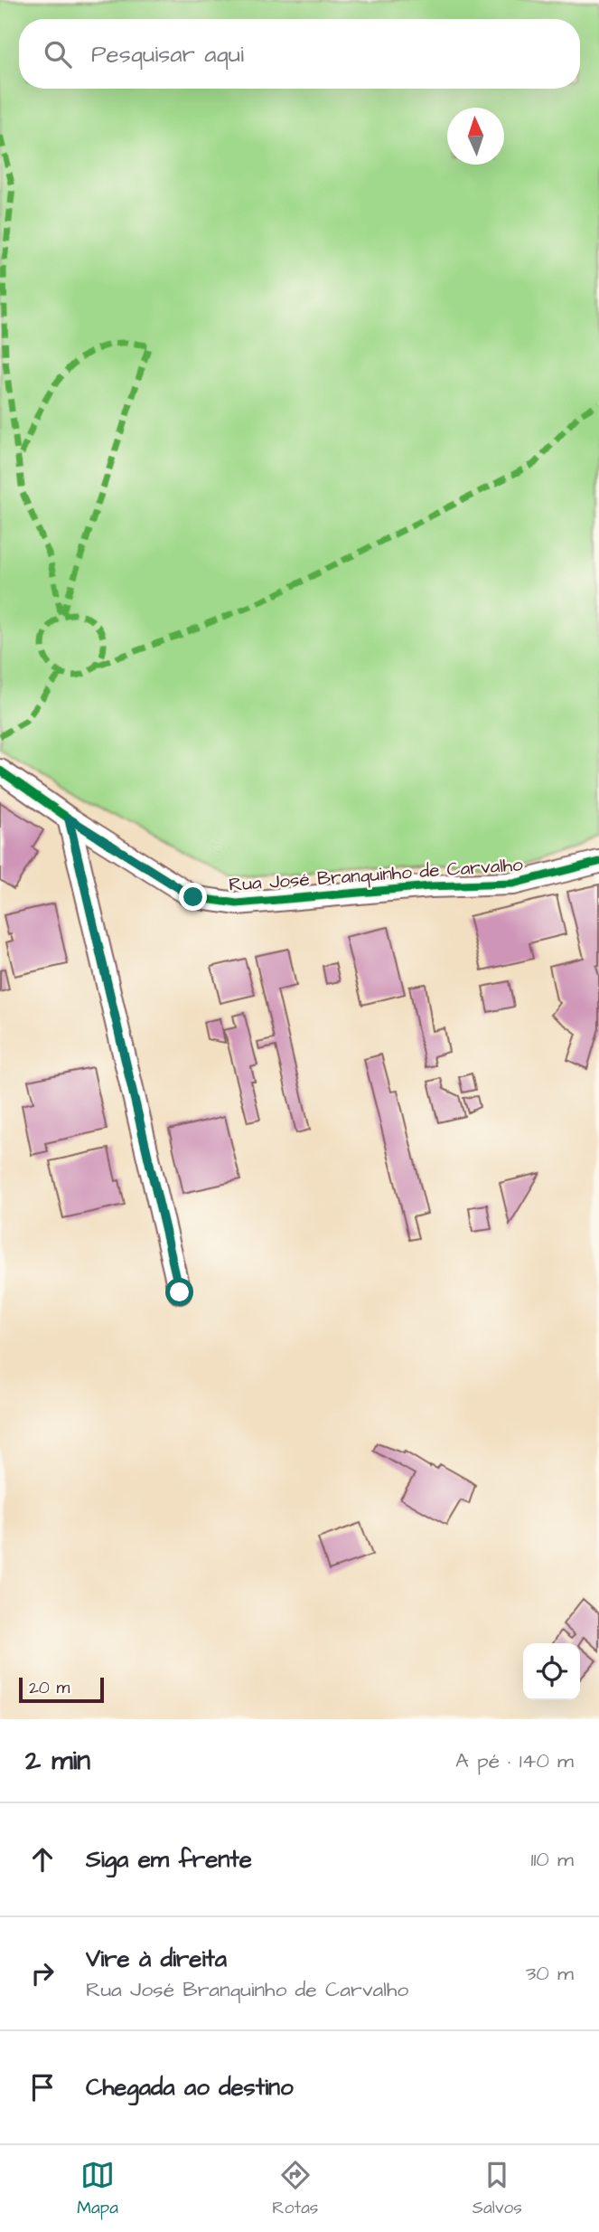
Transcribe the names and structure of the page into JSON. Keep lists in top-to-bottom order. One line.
{"streets":{"street":["Rua José Branquinho de Carvalho"]},"scale_bar":"20 m","north":"top","page":{"search":"Pesquisar aqui","scale":"20 m","heading":["2 min","A pé · 140 m"],"list":[["Siga em frente","110 m"],["Vire à direita","Rua José Branquinho de Carvalho","30 m"],"Chegada ao destino"],"nav":["Mapa","Rotas","Salvos"]}}
